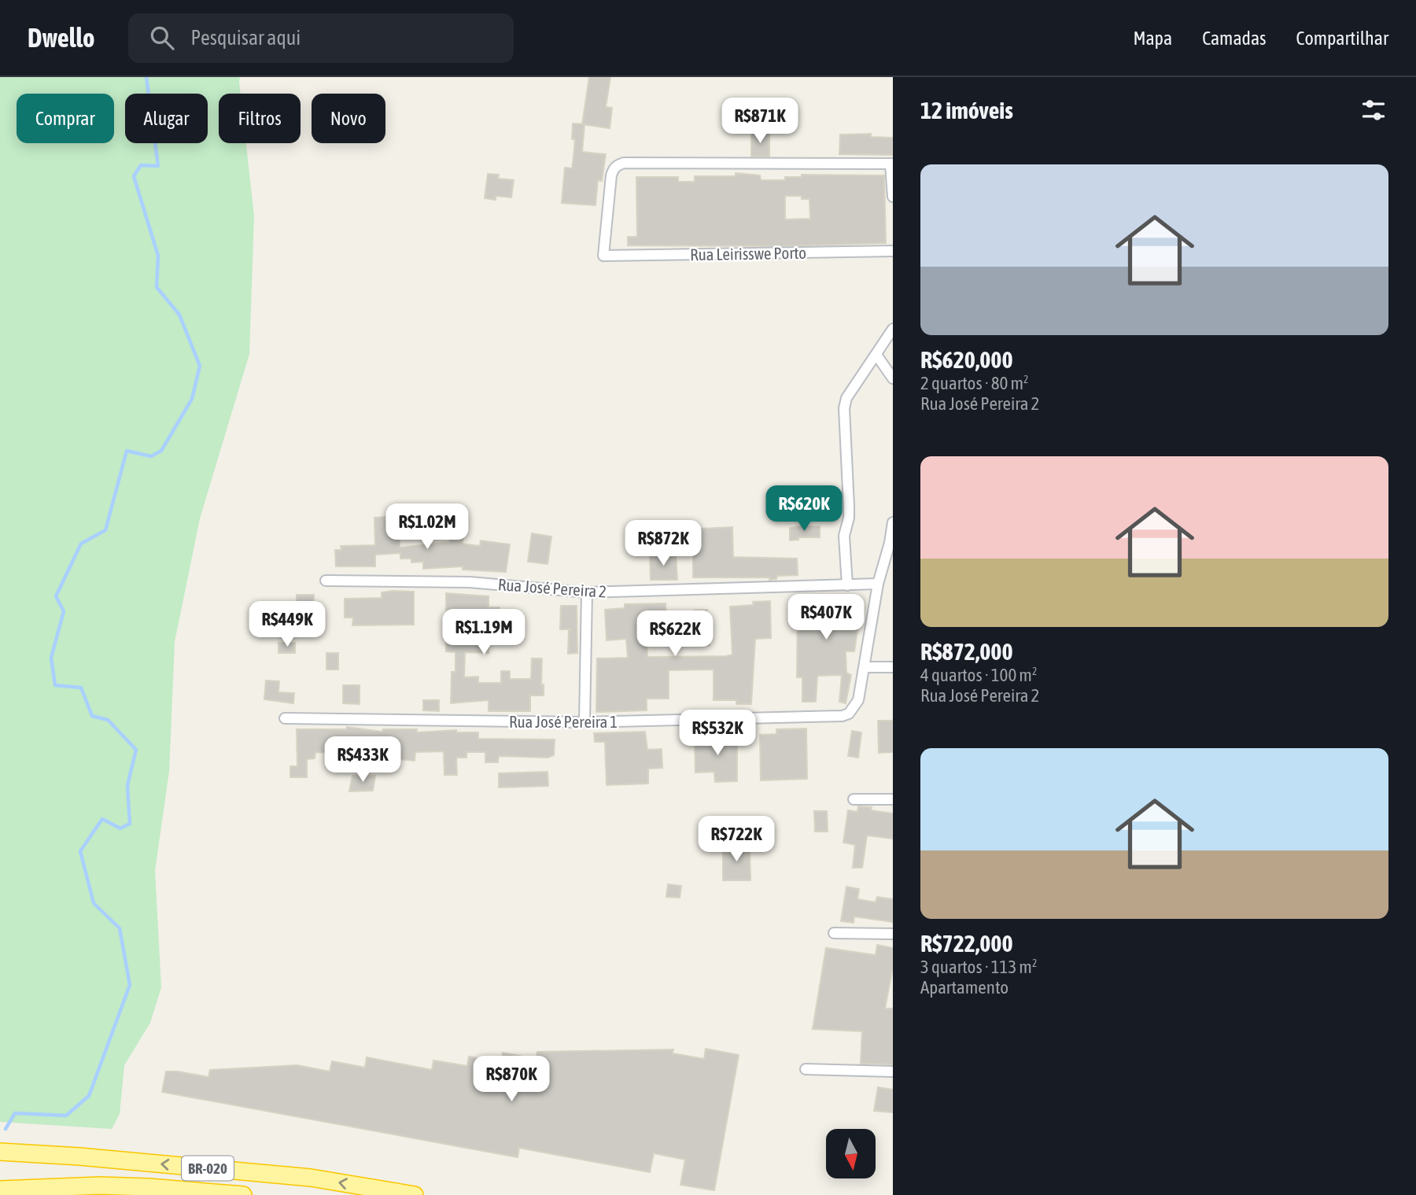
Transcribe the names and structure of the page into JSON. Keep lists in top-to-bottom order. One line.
{"streets":{"highway":["BR-020"],"street":["Rua Leirisswe Porto","Rua José Pereira 2","Rua José Pereira 1"]},"north":"bottom","page":{"header":"Dwello","search":"Pesquisar aqui","nav":["Mapa","Camadas","Compartilhar"],"heading":"12 imóveis","chip":["Comprar","Alugar","Filtros","Novo"],"price":["R$871K","R$620K","R$1.02M","R$872K","R$407K","R$449K","R$1.19M","R$622K","R$532K","R$433K","R$722K","R$870K"],"list":[{"name":"R$620,000","note":"2 quartos · 80 m² · Rua José Pereira 2"},{"name":"R$872,000","note":"4 quartos · 100 m² · Rua José Pereira 2"},{"name":"R$722,000","note":"3 quartos · 113 m² · Apartamento"}]}}
